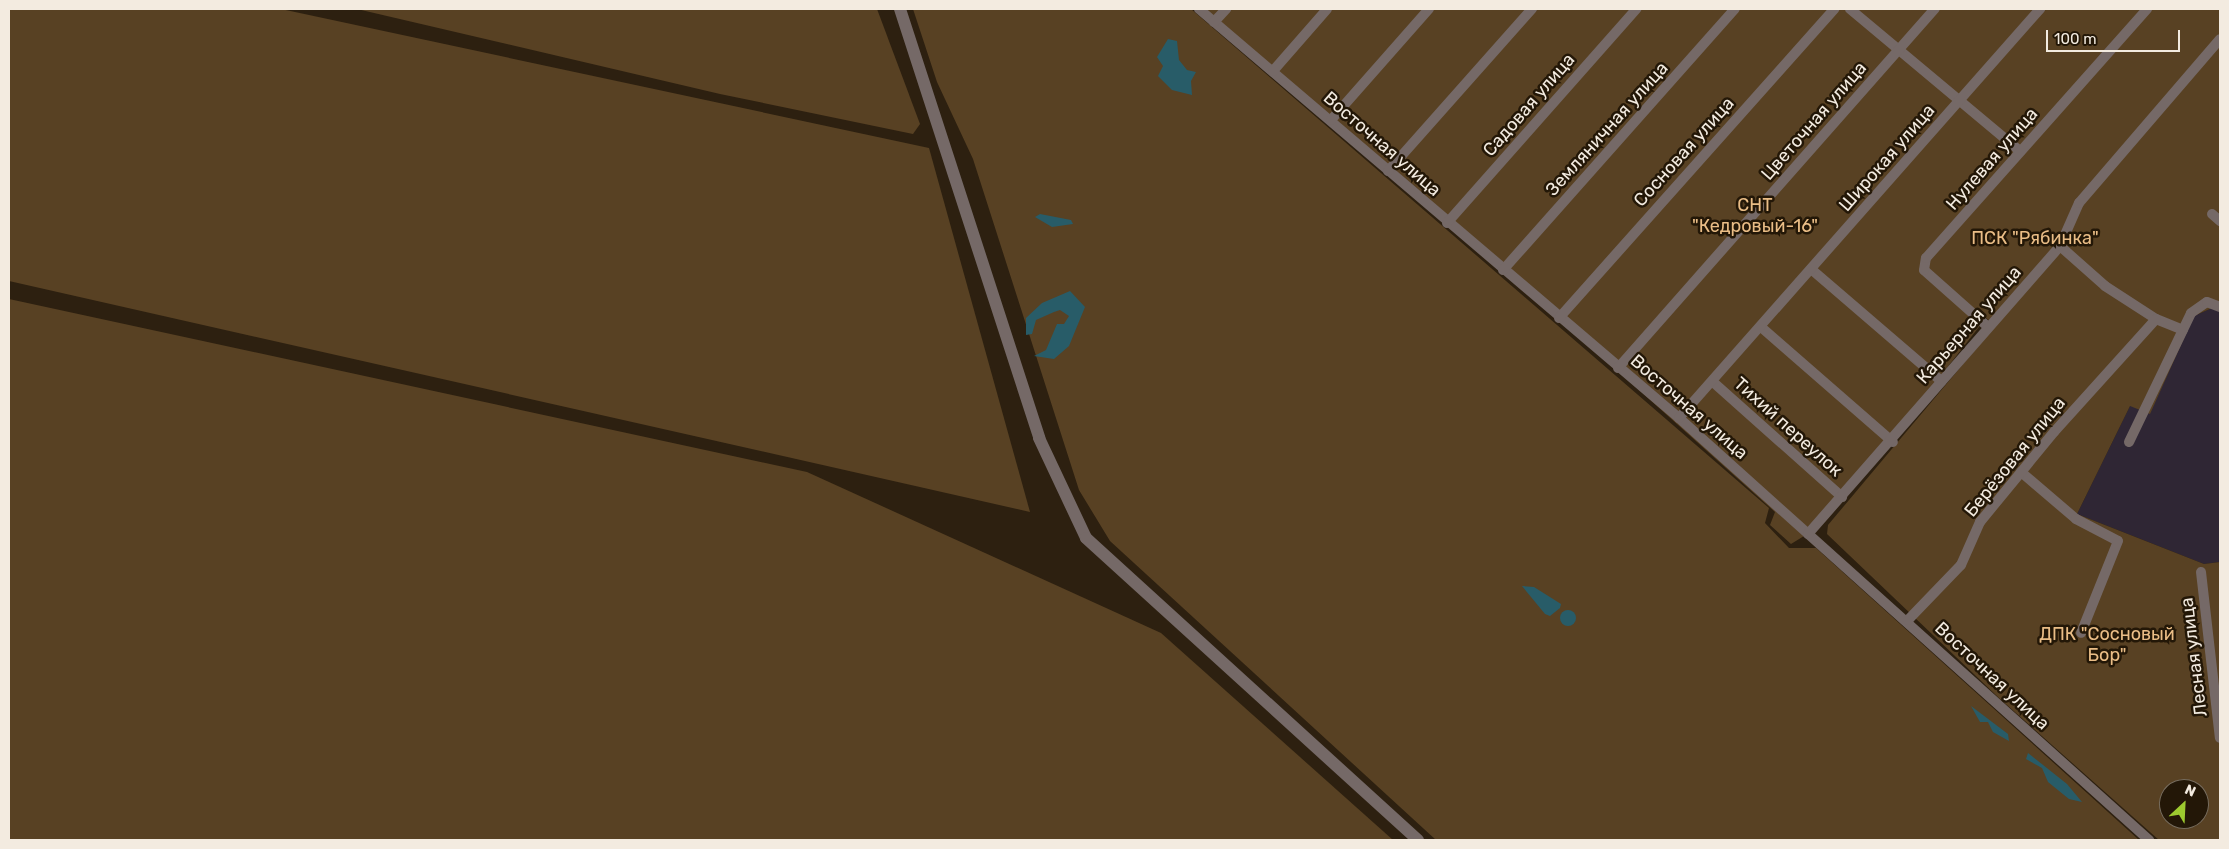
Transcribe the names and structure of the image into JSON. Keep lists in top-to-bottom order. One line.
{"streets":{"street":["Садовая улица","Цветочная улица","Земляничная улица","Восточная улица","Сосновая улица","Широкая улица","Нулевая улица","Карьерная улица","Тихий переулок","Берёзовая улица","Лесная улица"]},"crossings":[["Садовая улица","Восточная улица"],["Цветочная улица","Восточная улица"],["Земляничная улица","Восточная улица"],["Восточная улица","Сосновая улица"],["Восточная улица","Широкая улица"],["Восточная улица","Карьерная улица"],["Восточная улица","Берёзовая улица"],["Широкая улица","Тихий переулок"],["Нулевая улица","Карьерная улица"],["Карьерная улица","Тихий переулок"]],"parks":["СНТ \"Кедровый-16\"","ПСК \"Рябинка\"","ДПК \"Сосновый Бор\""],"scale_bar":"100 m","north":"top right"}
